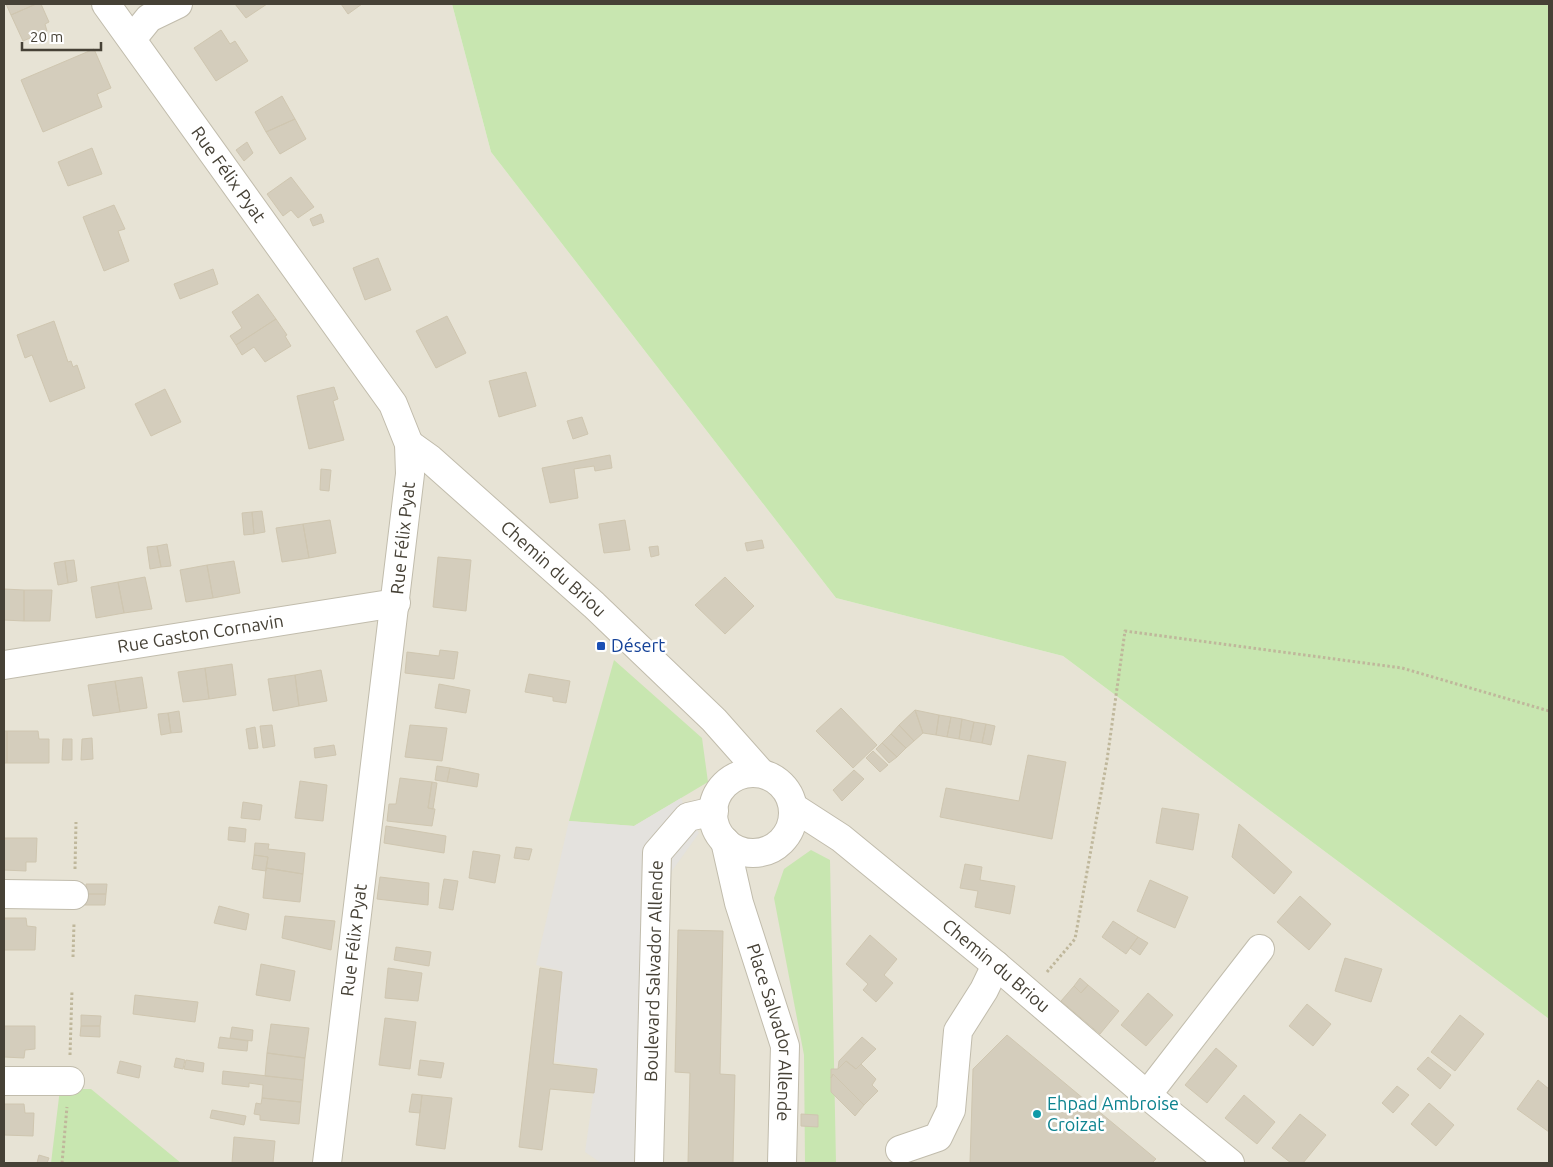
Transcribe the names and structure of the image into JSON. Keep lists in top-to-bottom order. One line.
{"streets":{"street":["Rue Félix Pyat","Chemin du Briou","Rue Gaston Cornavin","Boulevard Salvador Allende","Place Salvador Allende"]},"crossings":[["Rue Félix Pyat","Chemin du Briou"],["Rue Félix Pyat","Rue Gaston Cornavin"],["Chemin du Briou","Boulevard Salvador Allende"]],"places":{"transit":["Désert"],"other":["Ehpad Ambroise Croizat"]},"scale_bar":"20 m"}
